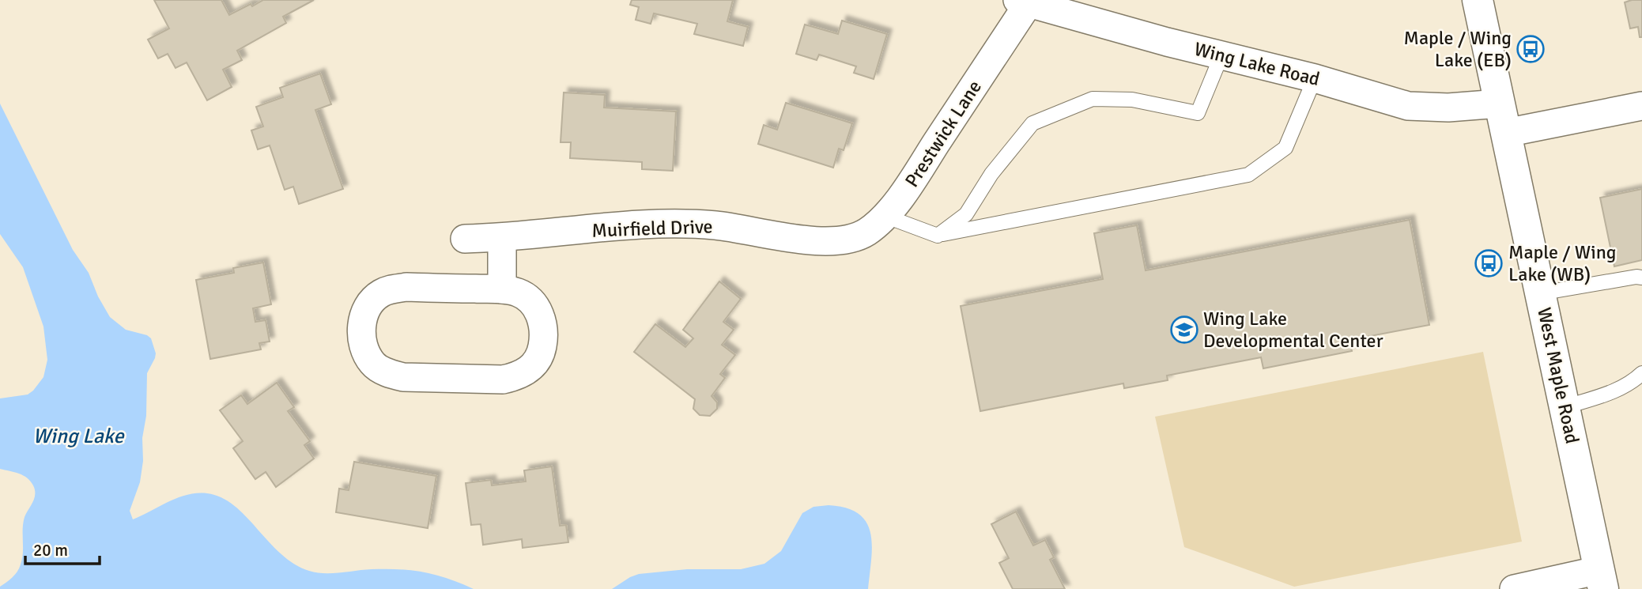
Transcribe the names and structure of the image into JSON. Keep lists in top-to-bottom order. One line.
{"streets":{"main road":["West Maple Road"],"street":["Wing Lake Road","Prestwick Lane","Muirfield Drive"]},"crossings":[["Wing Lake Road","Prestwick Lane"],["Wing Lake Road","West Maple Road"],["Prestwick Lane","Muirfield Drive"]],"water":["Wing Lake"],"places":{"bus stop":["Maple / Wing Lake (EB)","Maple / Wing Lake (WB)"],"school or university":["Wing Lake Developmental Center"]},"scale_bar":"20 m"}
